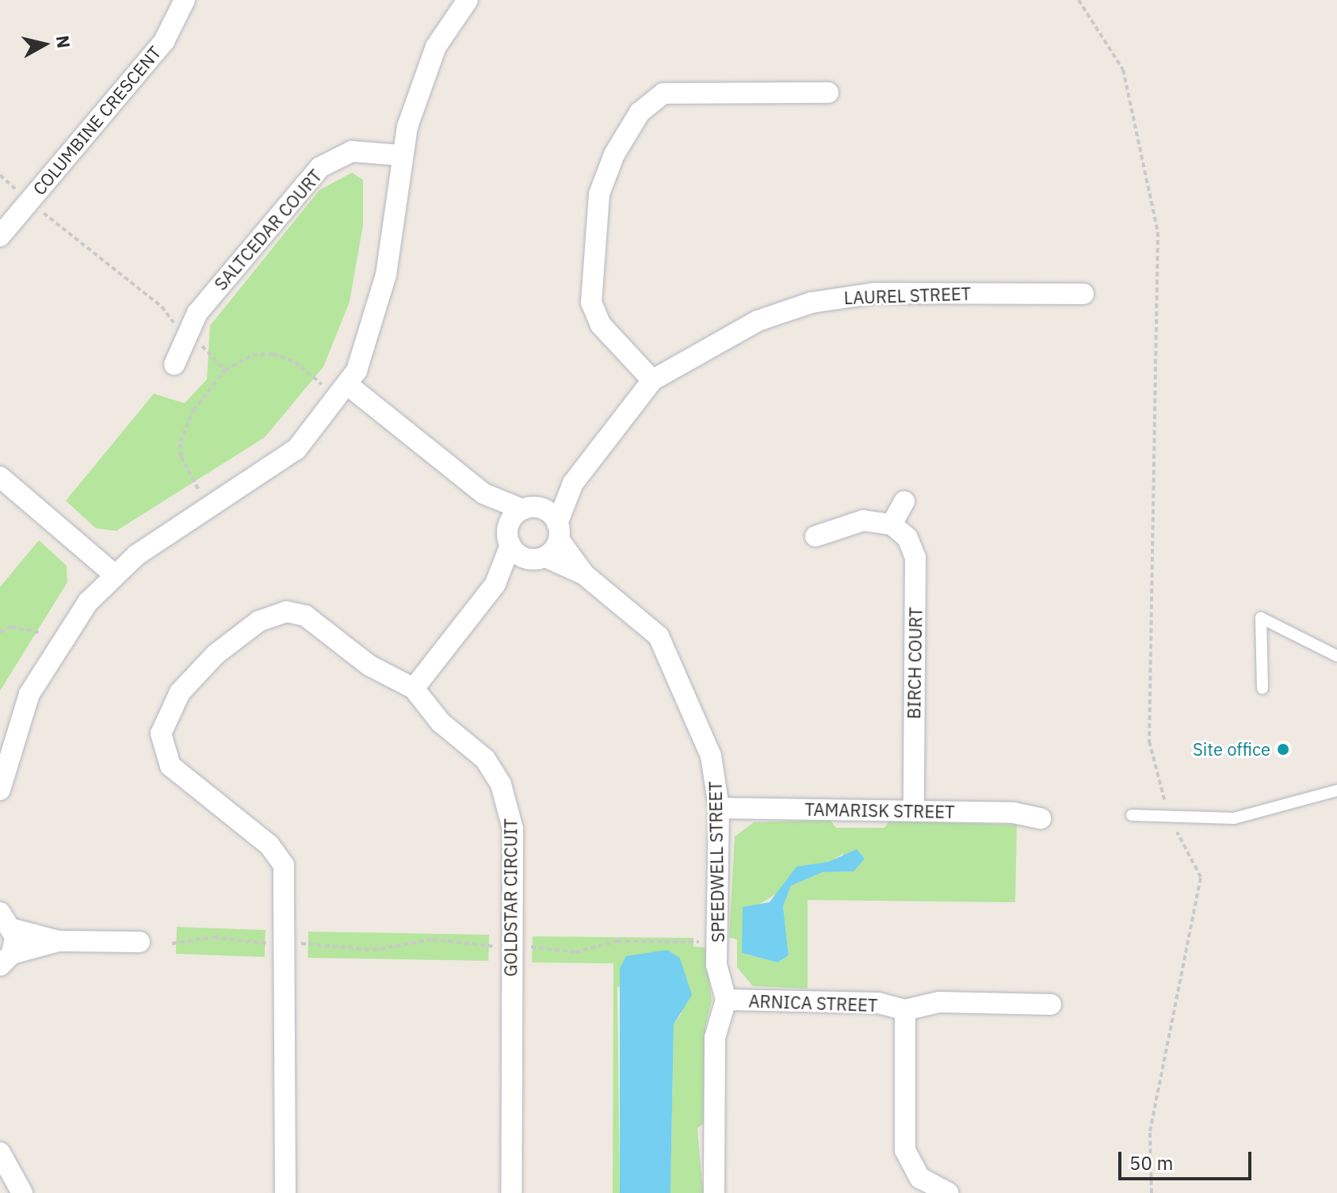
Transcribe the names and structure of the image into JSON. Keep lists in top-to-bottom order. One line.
{"streets":{"street":["COLUMBINE CRESCENT","SALTCEDAR COURT","LAUREL STREET","BIRCH COURT","TAMARISK STREET","SPEEDWELL STREET","GOLDSTAR CIRCUIT","ARNICA STREET"]},"crossings":[["LAUREL STREET","SPEEDWELL STREET"],["BIRCH COURT","TAMARISK STREET"],["TAMARISK STREET","SPEEDWELL STREET"],["SPEEDWELL STREET","ARNICA STREET"]],"places":["Site office"],"scale_bar":"50 m","north":"right"}
